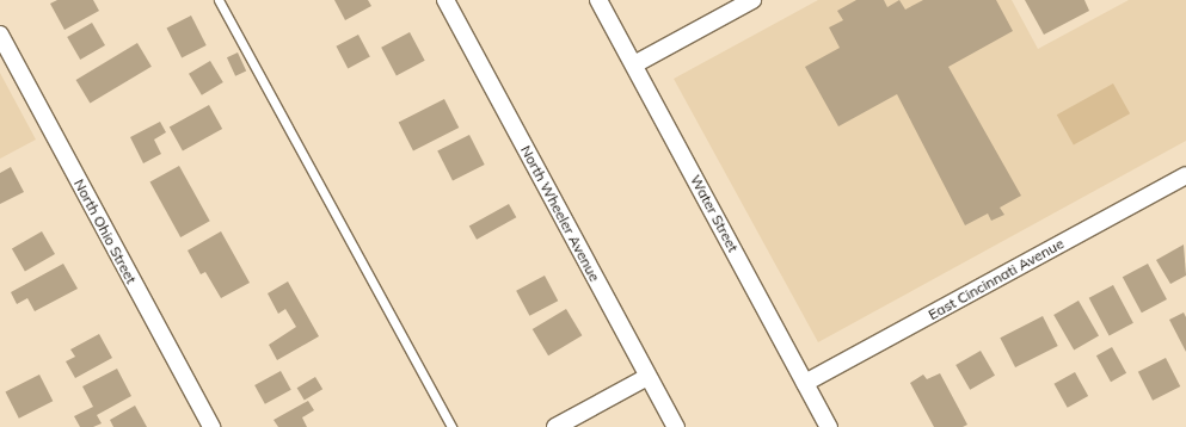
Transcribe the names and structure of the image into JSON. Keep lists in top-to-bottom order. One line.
{"streets":{"street":["North Wheeler Avenue","Water Street","North Ohio Street","East Cincinnati Avenue"]},"crossings":[["Water Street","East Cincinnati Avenue"]]}
